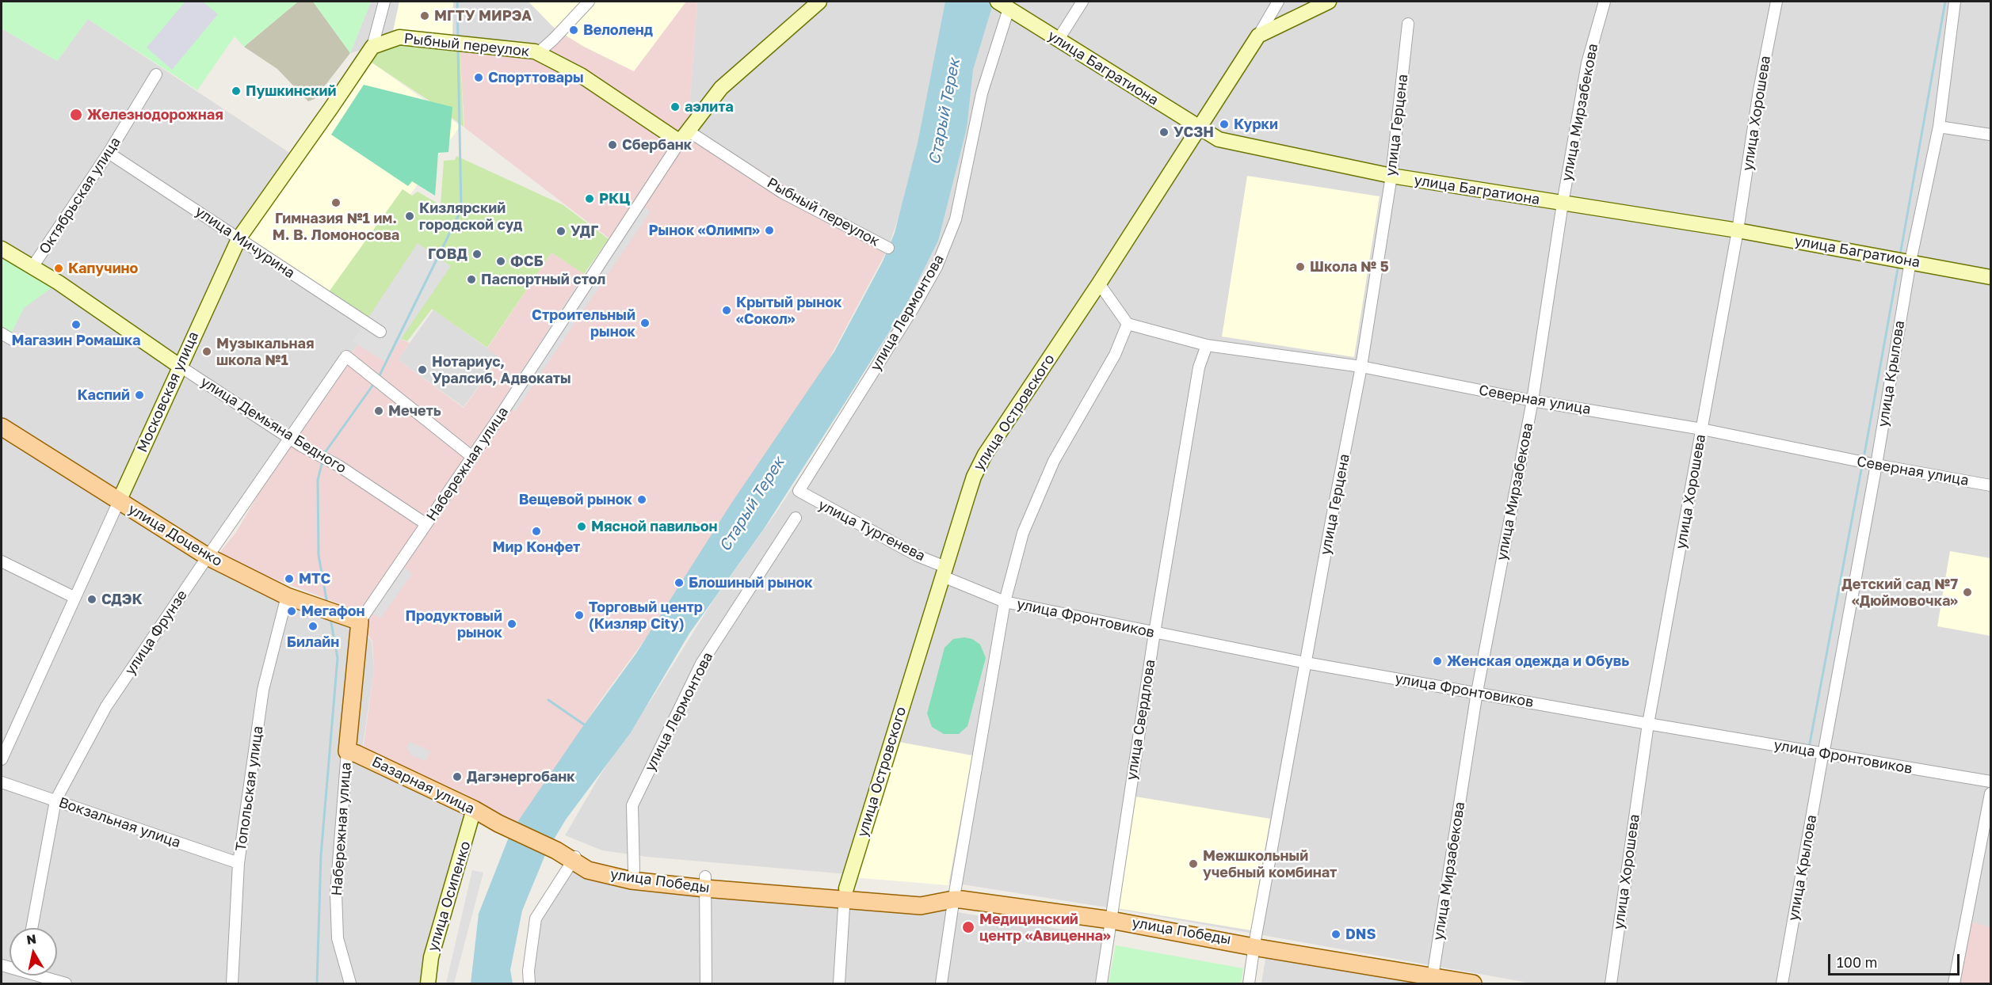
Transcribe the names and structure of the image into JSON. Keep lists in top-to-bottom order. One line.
{"streets":{"main road":["Набережная улица","улица Доценко","Базарная улица","улица Победы"],"street":["Рыбный переулок","улица Багратиона","улица Мирзабекова","улица Хорошева","улица Герцена","Октябрьская улица","улица Мичурина","улица Лермонтова","улица Крылова","Московская улица","Северная улица","улица Островского","улица Демьяна Бедного","улица Тургенева","улица Фронтовиков","улица Фрунзе","улица Свердлова","Топольская улица","Вокзальная улица","улица Осипенко"]},"crossings":[["Рыбный переулок","Московская улица"],["Рыбный переулок","Набережная улица"],["улица Багратиона","улица Мирзабекова"],["улица Багратиона","улица Хорошева"],["улица Багратиона","улица Герцена"],["улица Багратиона","улица Лермонтова"],["улица Багратиона","улица Крылова"],["улица Багратиона","улица Островского"],["улица Мирзабекова","Северная улица"],["улица Мирзабекова","улица Фронтовиков"],["улица Мирзабекова","улица Победы"],["улица Хорошева","Северная улица"],["улица Хорошева","улица Фронтовиков"],["улица Герцена","Северная улица"],["улица Герцена","улица Фронтовиков"],["улица Герцена","улица Победы"],["Октябрьская улица","улица Мичурина"],["Октябрьская улица","улица Демьяна Бедного"],["улица Мичурина","Московская улица"],["улица Лермонтова","улица Тургенева"],["улица Лермонтова","улица Победы"],["улица Крылова","Северная улица"],["улица Крылова","улица Фронтовиков"],["Московская улица","улица Демьяна Бедного"],["Московская улица","улица Доценко"],["Северная улица","улица Свердлова"],["улица Островского","улица Тургенева"],["улица Островского","улица Фронтовиков"],["улица Островского","улица Победы"],["улица Демьяна Бедного","Набережная улица"],["улица Демьяна Бедного","улица Фрунзе"],["Набережная улица","улица Доценко"],["Набережная улица","улица Фрунзе"],["Набережная улица","Базарная улица"],["улица Тургенева","улица Фронтовиков"],["улица Доценко","улица Фрунзе"],["улица Доценко","Топольская улица"],["улица Фронтовиков","улица Свердлова"],["улица Фрунзе","Вокзальная улица"],["улица Свердлова","улица Победы"],["Базарная улица","улица Победы"],["Базарная улица","улица Осипенко"],["Топольская улица","Вокзальная улица"]],"water":["Старый Терек"],"places":["МГТУ МИРЭА","Велоленд","Спорттовары","Пушкинский","аэлита","Железнодорожная","Курки","УСЗН","Сбербанк","РКЦ","Гимназия №1 им. М. В. Ломоносова","Кизлярский городской суд","Рынок «Олимп»","УДГ","ГОВД","ФСБ","Школа № 5","Капучино","Паспортный стол","Крытый рынок «Сокол»","Строительный рынок","Магазин Ромашка","Музыкальная школа №1","Нотариус, Уралсиб, Адвокаты","Каспий","Мечеть","Вещевой рынок","Мясной павильон","Мир Конфет","МТС","Блошиный рынок","Детский сад №7 «Дюймовочка»","СДЭК","Мегафон","Торговый центр (Кизляр City)","Продуктовый рынок","Билайн","Женская одежда и Обувь","Дагэнергобанк","Межшкольный учебный комбинат","Медицинский центр «Авиценна»","DNS"],"scale_bar":"100 m","north":"top"}
